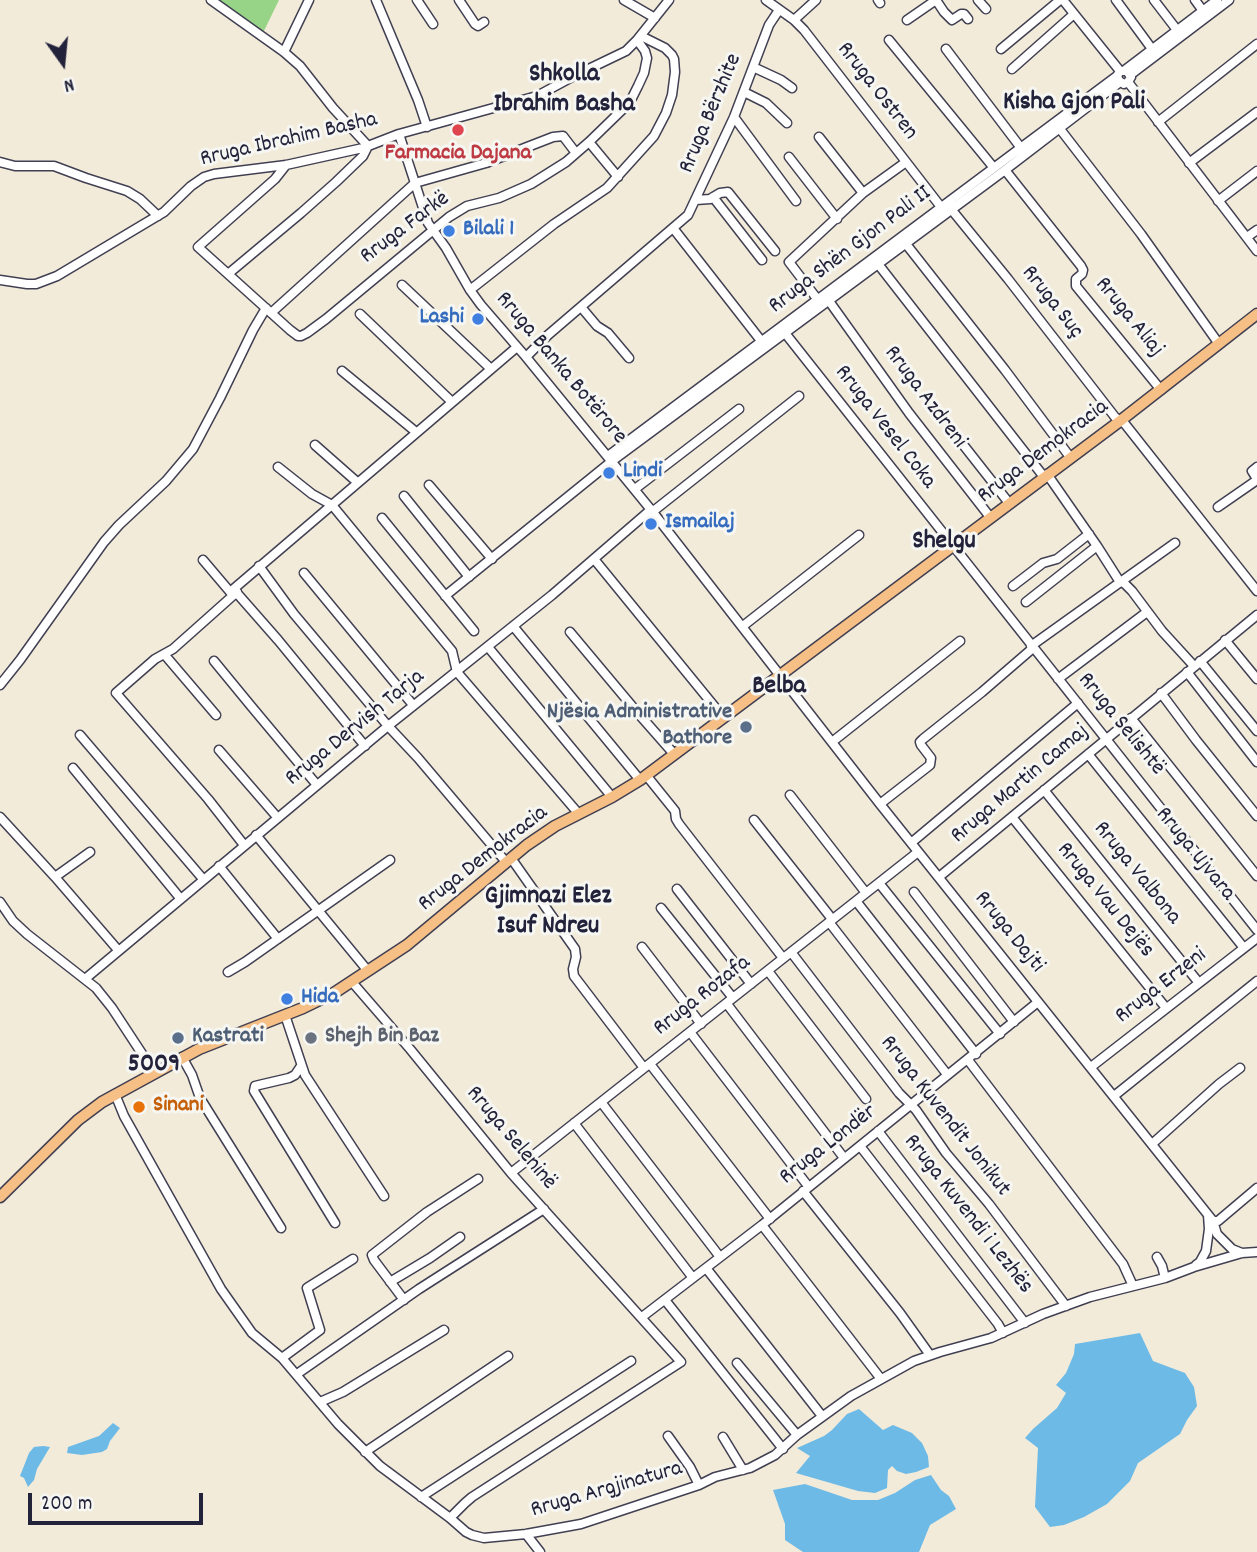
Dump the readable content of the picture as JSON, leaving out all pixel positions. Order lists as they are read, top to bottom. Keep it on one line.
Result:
{"streets":{"main road":["Rruga Demokracia"],"street":["Rruga Ostren","Rruga Bërzhite","Rruga Ibrahim Basha","Rruga Farkë","Rruga Shën Gjon Pali II","Rruga Suç","Rruga Aliaj","Rruga Banka Botërore","Rruga Azdreni","Rruga Vesel Coka","Rruga Selishtë","Rruga Dervish Tarja","Rruga Martin Camaj","Rruga Ujvara","Rruga Valbona","Rruga Vau Dejës","Rruga Dajti","Rruga Erzeni","Rruga Rozafa","Rruga Kuvendit Jonikut","Rruga Seleninë","Rruga Londër","Rruga Kuvendi i Lezhës","Rruga Argjinatura"]},"crossings":[["Rruga Ostren","Rruga Bërzhite"],["Rruga Ostren","Rruga Shën Gjon Pali II"],["Rruga Bërzhite","Rruga Banka Botërore"],["Rruga Ibrahim Basha","Rruga Farkë"],["Rruga Ibrahim Basha","Rruga Banka Botërore"],["Rruga Farkë","Rruga Banka Botërore"],["Rruga Shën Gjon Pali II","Rruga Suç"],["Rruga Shën Gjon Pali II","Rruga Aliaj"],["Rruga Shën Gjon Pali II","Rruga Banka Botërore"],["Rruga Shën Gjon Pali II","Rruga Azdreni"],["Rruga Shën Gjon Pali II","Rruga Vesel Coka"],["Rruga Suç","Rruga Demokracia"],["Rruga Aliaj","Rruga Demokracia"],["Rruga Banka Botërore","Rruga Demokracia"],["Rruga Banka Botërore","Rruga Dervish Tarja"],["Rruga Banka Botërore","Rruga Dajti"],["Rruga Azdreni","Rruga Demokracia"],["Rruga Vesel Coka","Rruga Demokracia"],["Rruga Vesel Coka","Rruga Selishtë"],["Rruga Demokracia","Rruga Selishtë"],["Rruga Demokracia","Rruga Dajti"],["Rruga Demokracia","Rruga Seleninë"],["Rruga Demokracia","Rruga Argjinatura"],["Rruga Selishtë","Rruga Martin Camaj"],["Rruga Martin Camaj","Rruga Ujvara"],["Rruga Martin Camaj","Rruga Valbona"],["Rruga Martin Camaj","Rruga Vau Dejës"],["Rruga Martin Camaj","Rruga Dajti"],["Rruga Ujvara","Rruga Erzeni"],["Rruga Valbona","Rruga Erzeni"],["Rruga Vau Dejës","Rruga Erzeni"],["Rruga Dajti","Rruga Erzeni"],["Rruga Dajti","Rruga Rozafa"],["Rruga Dajti","Rruga Londër"],["Rruga Dajti","Rruga Argjinatura"],["Rruga Rozafa","Rruga Kuvendit Jonikut"],["Rruga Rozafa","Rruga Seleninë"],["Rruga Kuvendit Jonikut","Rruga Londër"],["Rruga Kuvendit Jonikut","Rruga Argjinatura"],["Rruga Seleninë","Rruga Londër"],["Rruga Seleninë","Rruga Argjinatura"],["Rruga Londër","Rruga Kuvendi i Lezhës"],["Rruga Kuvendi i Lezhës","Rruga Argjinatura"]],"districts":["Shkolla Ibrahim Basha","Kisha Gjon Pali","Shelgu","Belba","Gjimnazi Elez Isuf Ndreu","5009"],"places":["Farmacia Dajana","Bilali 1","Lashi","Lindi","Ismailaj","Njësia Administrative Bathore","Hida","Kastrati","Shejh Bin Baz","Sinani"],"scale_bar":"200 m","north":"bottom"}
